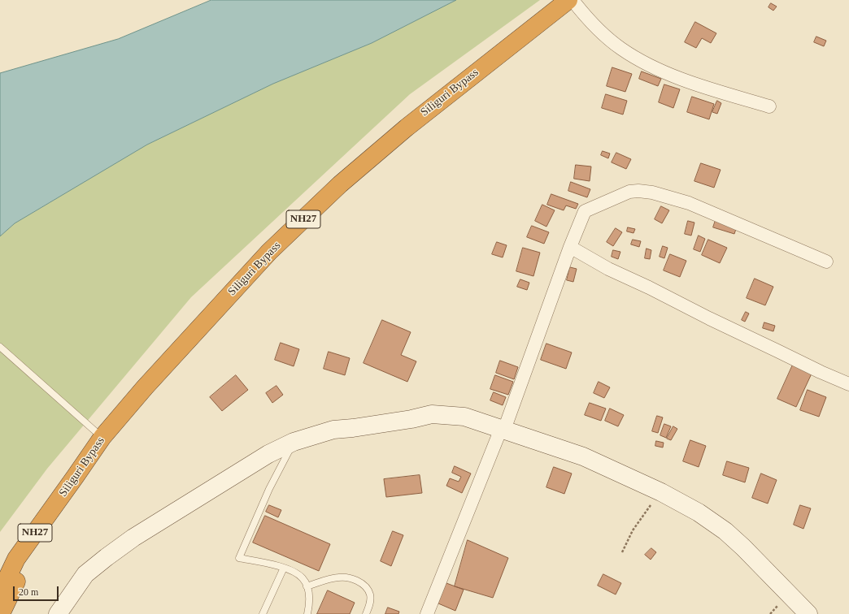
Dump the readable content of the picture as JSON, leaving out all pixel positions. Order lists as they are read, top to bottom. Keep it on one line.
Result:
{"streets":{"highway":["Siliguri Bypass","NH27"]},"scale_bar":"20 m"}
